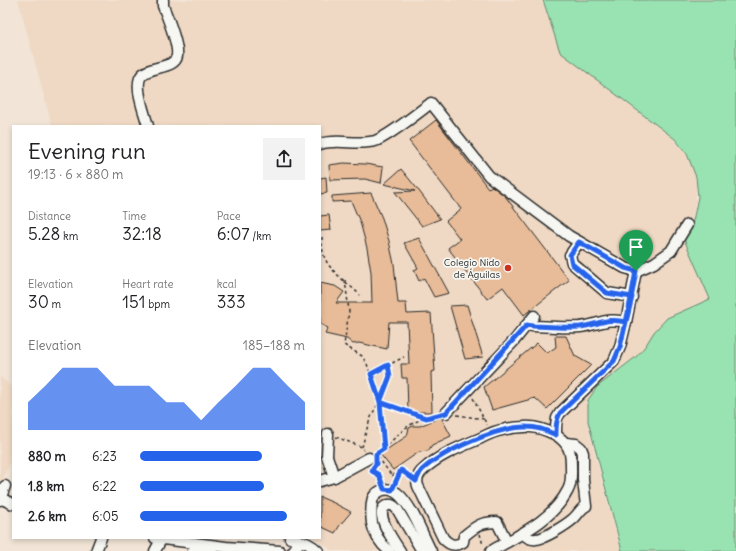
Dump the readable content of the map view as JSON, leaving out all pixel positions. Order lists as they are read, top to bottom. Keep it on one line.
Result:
{"places":["Colegio Nido de Águilas"],"page":{"heading":["Evening run","19:13 · 6 × 880 m"],"stats":[["Distance","5.28 km"],["Time","32:18"],["Pace","6:07 /km"],["Elevation","30 m"],["Heart rate","151 bpm"],["kcal","333"]],"chart":["Elevation","185–188 m"],"list":[{"name":"880 m","note":"6:23"},{"name":"1.8 km","note":"6:22"},{"name":"2.6 km","note":"6:05"}]}}
